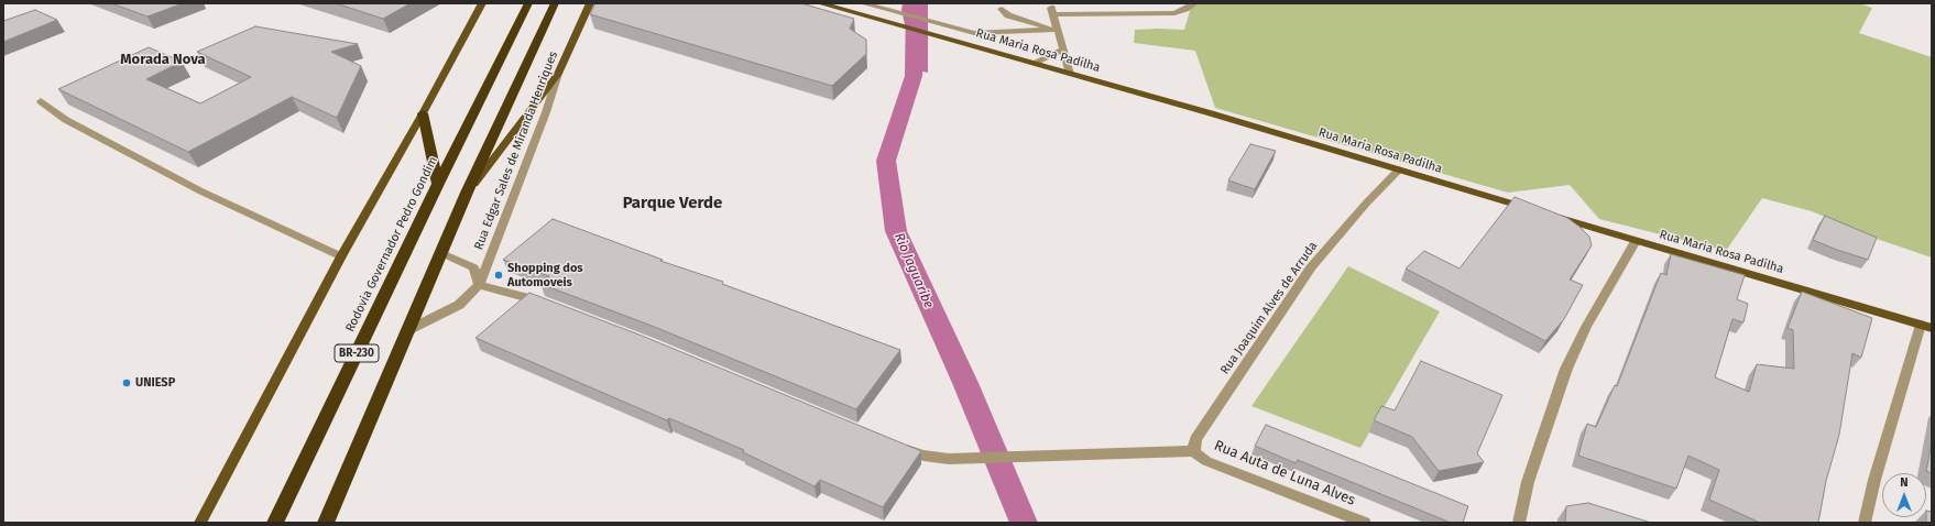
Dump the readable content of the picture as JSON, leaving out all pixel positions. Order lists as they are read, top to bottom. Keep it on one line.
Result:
{"streets":{"highway":["Rodovia Governador Pedro Gondim","BR-230"],"main road":["Rua Maria Rosa Padilha","Rua Edgar Sales de Miranda Henriques"],"street":["Rua Joaquim Alves de Arruda","Rua Auta de Luna Alves"]},"crossings":[["Rua Maria Rosa Padilha","Rua Joaquim Alves de Arruda"],["Rua Joaquim Alves de Arruda","Rua Auta de Luna Alves"]],"districts":["Morada Nova","Parque Verde"],"water":["Rio Jaguaribe"],"places":["Shopping dos Automoveis","UNIESP"],"north":"top"}
